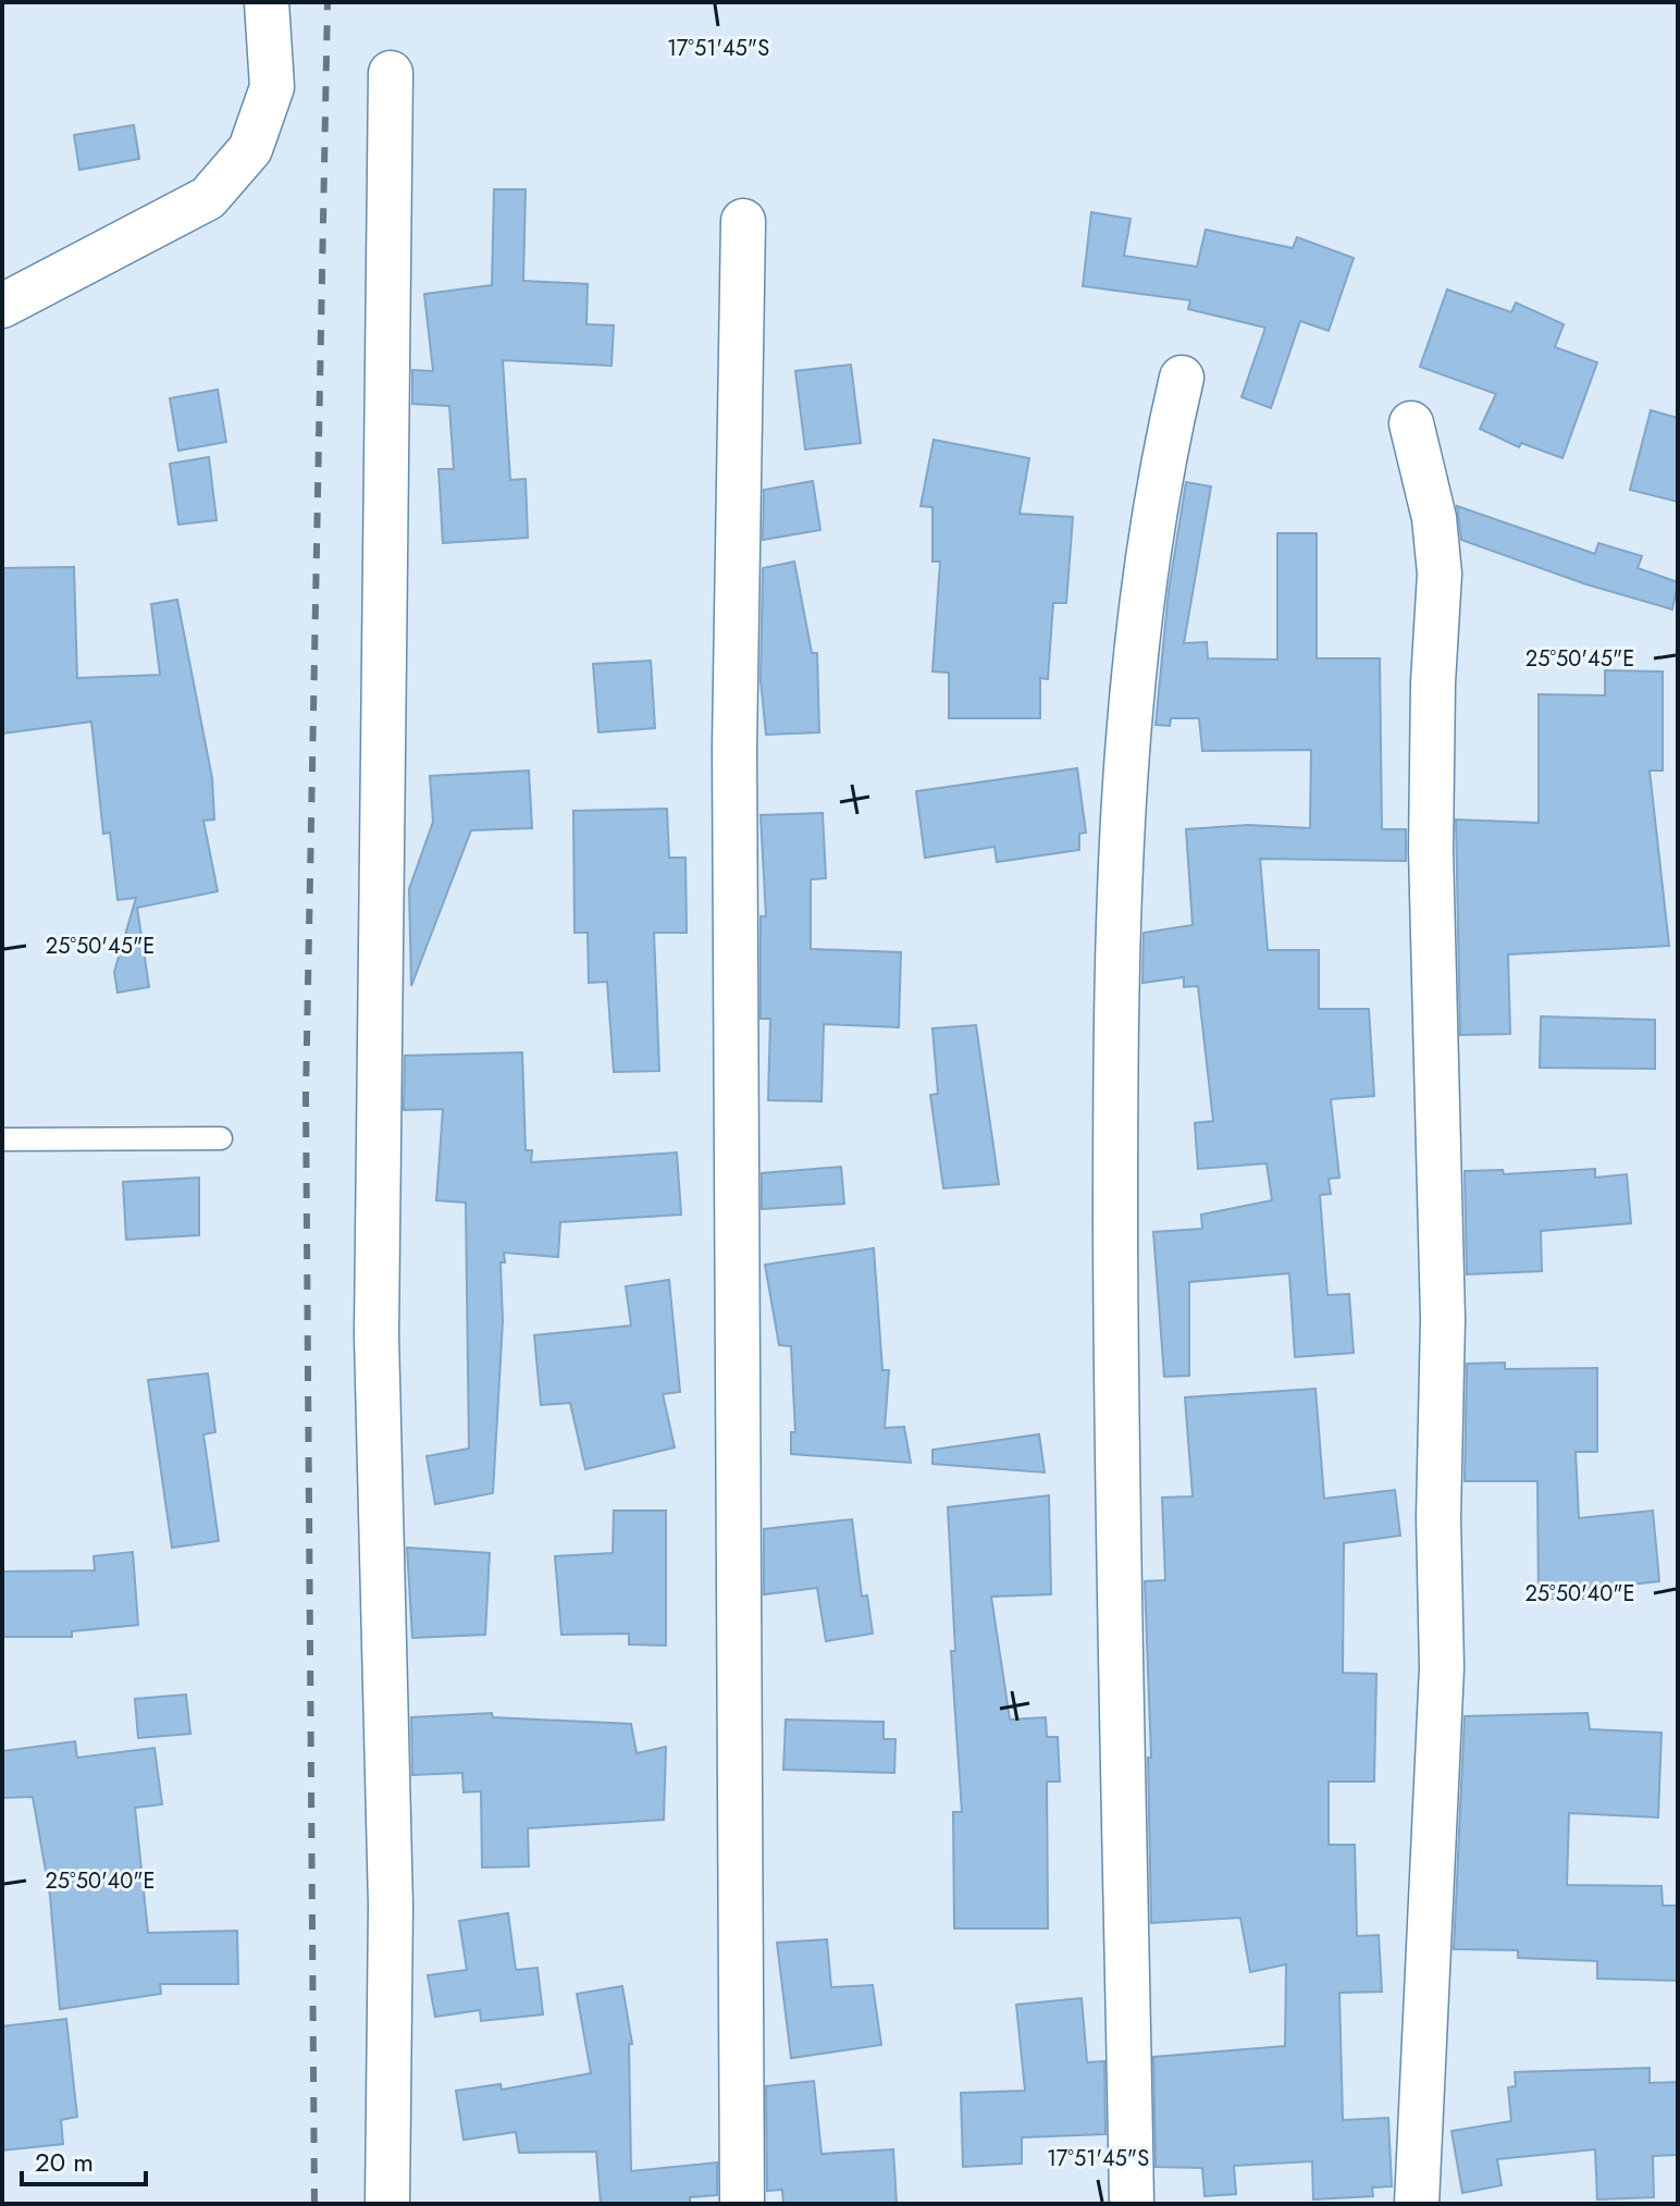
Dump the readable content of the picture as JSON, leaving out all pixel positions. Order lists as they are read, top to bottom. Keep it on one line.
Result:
{"scale_bar":"20 m","coordinates":["17°51'45\"S","25°50'45\"E","25°50'40\"E"]}
